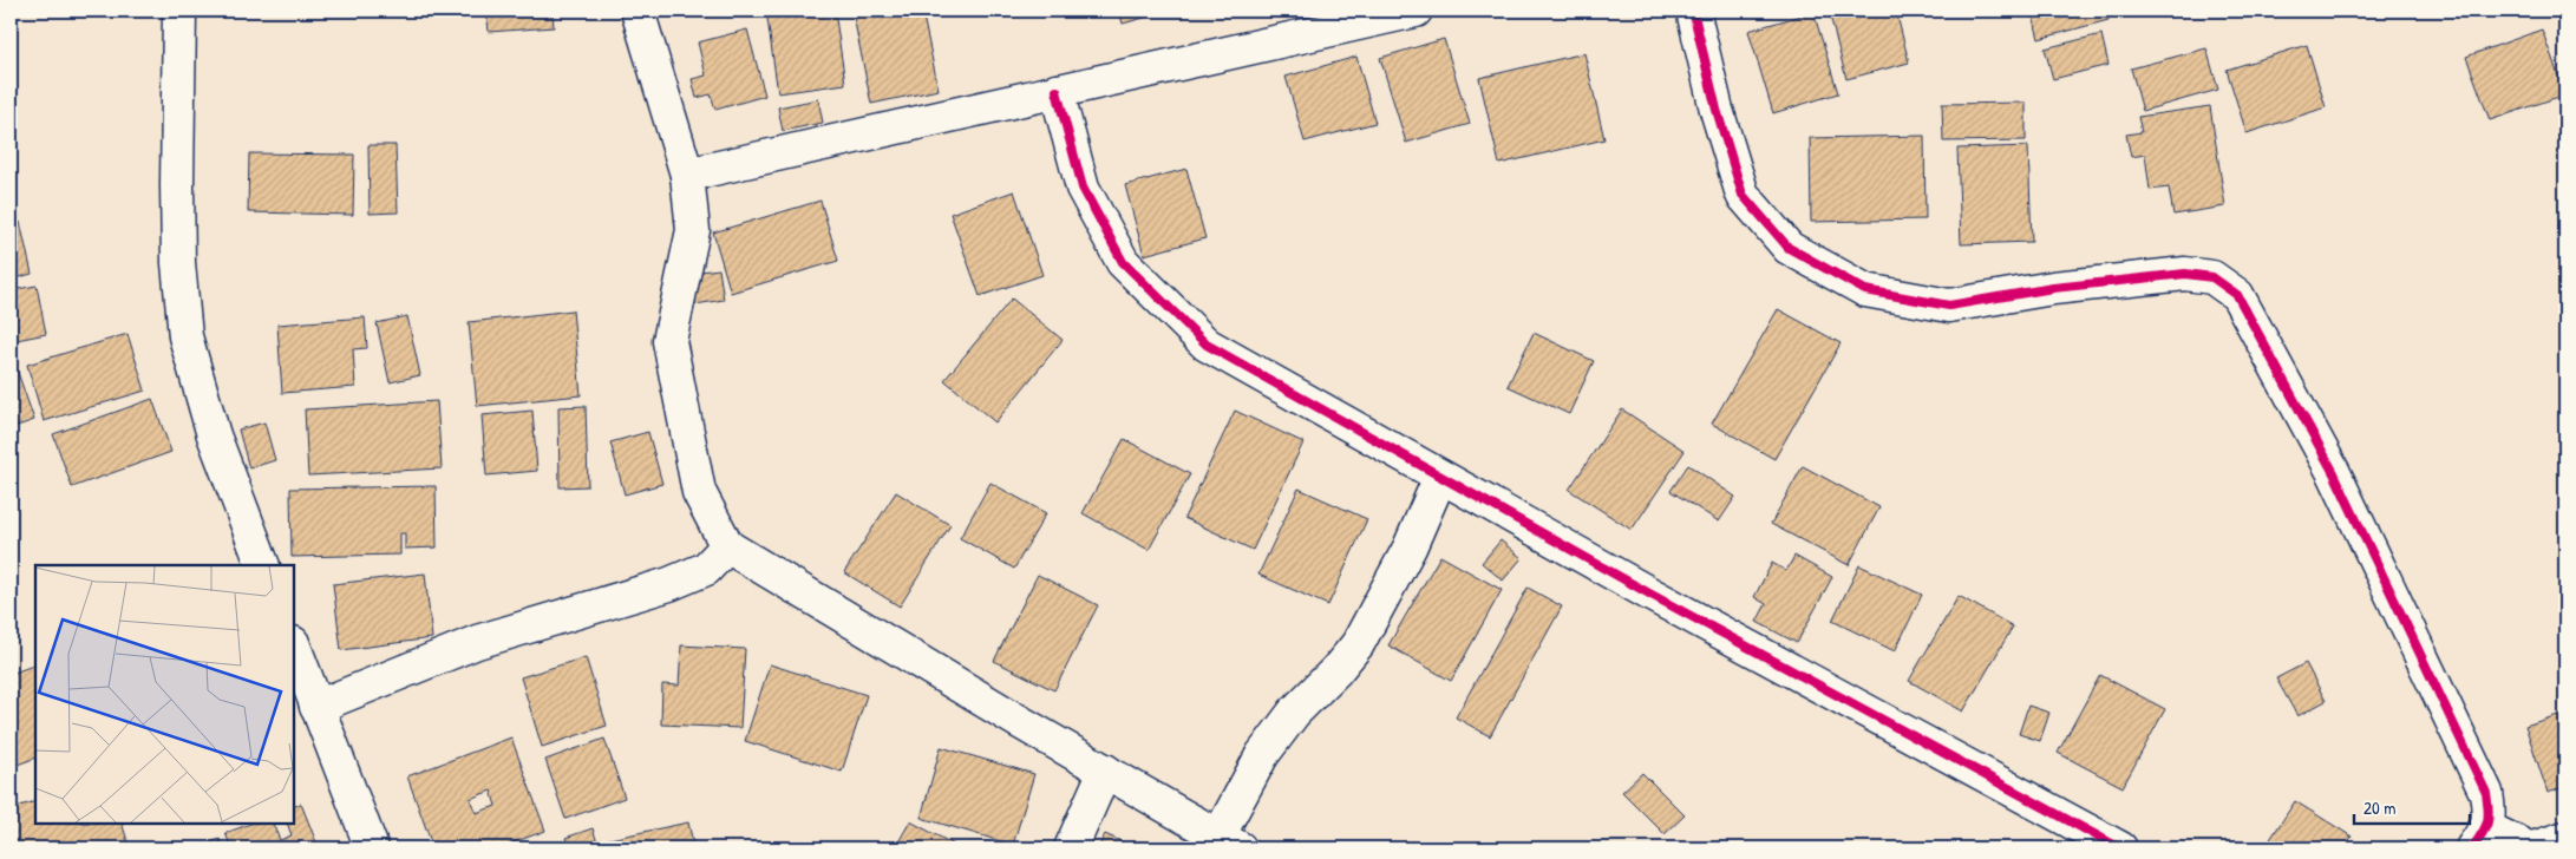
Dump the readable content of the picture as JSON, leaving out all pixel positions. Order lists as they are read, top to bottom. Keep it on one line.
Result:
{"scale_bar":"20 m"}
